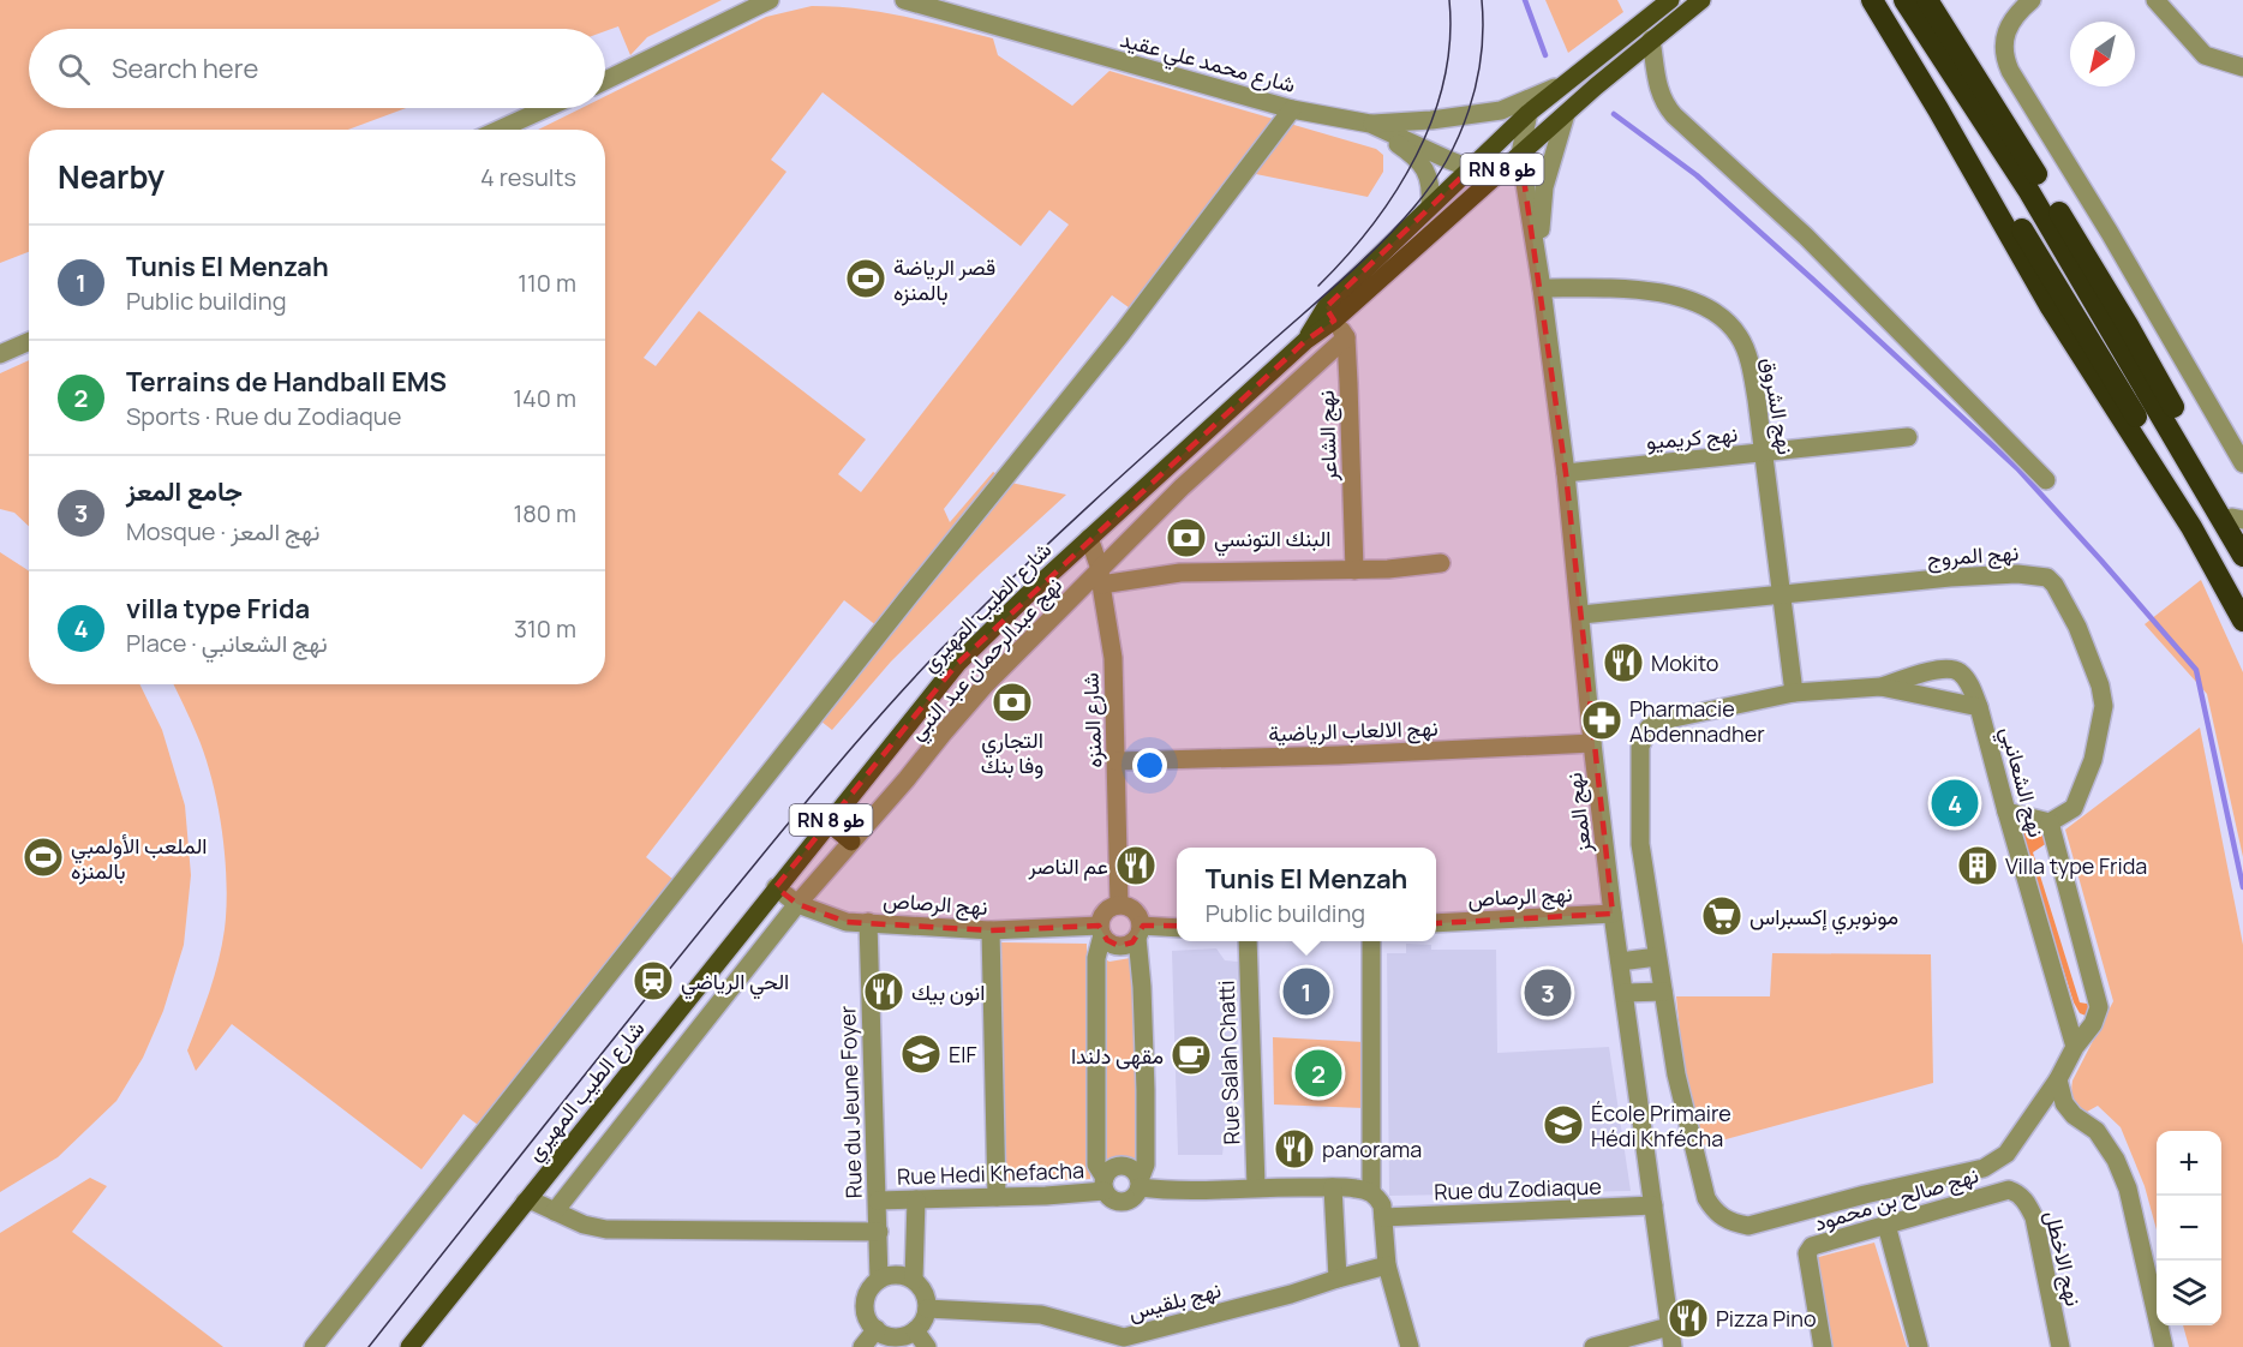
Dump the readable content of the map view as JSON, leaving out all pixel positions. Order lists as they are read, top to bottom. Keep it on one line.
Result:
{"streets":{"main road":["RN 8 طو","شارع الطيب المهيري"],"street":["شارع محمد علي عقيد","نهج الشروق","نهج الشاعر","نهج كريميو","نهج المروج","نهج عبدالرحمان عبد النبي","شارع المنزه","نهج الالعاب الرياضية","نهج الشعانبي","نهج المعز","نهج الرصاص","Rue Salah Chatti","Rue du Jeune Foyer","Rue Hedi Khefacha","Rue du Zodiaque","نهج صالح بن محمود","نهج الاخطل","نهج بلقيس"]},"crossings":[["شارع محمد علي عقيد","شارع الطيب المهيري"],["نهج الشروق","نهج كريميو"],["نهج الشروق","نهج المروج"],["نهج الشروق","نهج الشعانبي"],["نهج الشروق","نهج المعز"],["نهج الشاعر","نهج عبدالرحمان عبد النبي"],["نهج كريميو","نهج المعز"],["نهج المروج","نهج المعز"],["شارع الطيب المهيري","شارع المنزه"],["شارع الطيب المهيري","نهج المعز"],["شارع الطيب المهيري","نهج الرصاص"],["نهج عبدالرحمان عبد النبي","شارع المنزه"],["نهج عبدالرحمان عبد النبي","نهج الرصاص"],["شارع المنزه","نهج الالعاب الرياضية"],["شارع المنزه","نهج الرصاص"],["نهج الالعاب الرياضية","نهج المعز"],["نهج المعز","نهج الرصاص"],["نهج المعز","Rue du Zodiaque"],["نهج الرصاص","Rue du Jeune Foyer"],["Rue du Jeune Foyer","Rue Hedi Khefacha"],["Rue du Jeune Foyer","نهج بلقيس"],["نهج صالح بن محمود","نهج الاخطل"]],"places":{"sports":["قصر الرياضة بالمنزه","الملعب الأولمبي بالمنزه"],"bank":["البنك التونسي","التجاري وفا بنك"],"restaurant":["Mokito","عم الناصر","انون بيك","panorama","Pizza Pino"],"pharmacy":["Pharmacie Abdennadher"],"building":["Villa type Frida"],"supermarket":["مونوبري إكسبراس"],"station":["الحي الرياضي"],"school or university":["EIF","École Primaire Hédi Khfécha"],"cafe":["مقهى دلندا"]},"north":"bottom left","page":{"search":"Search here","heading":["Nearby","4 results"],"list":[{"mark":"1","name":"Tunis El Menzah","note":"Public building","value":"110 m"},{"mark":"2","name":"Terrains de Handball EMS","note":"Sports · Rue du Zodiaque","value":"140 m"},{"mark":"3","name":"جامع المعز","note":"Mosque · نهج المعز","value":"180 m"},{"mark":"4","name":"villa type Frida","note":"Place · نهج الشعانبي","value":"310 m"}],"pins":["4","1","3","2"],"popup":["Tunis El Menzah","Public building"],"map_buttons":["+","−"]}}
